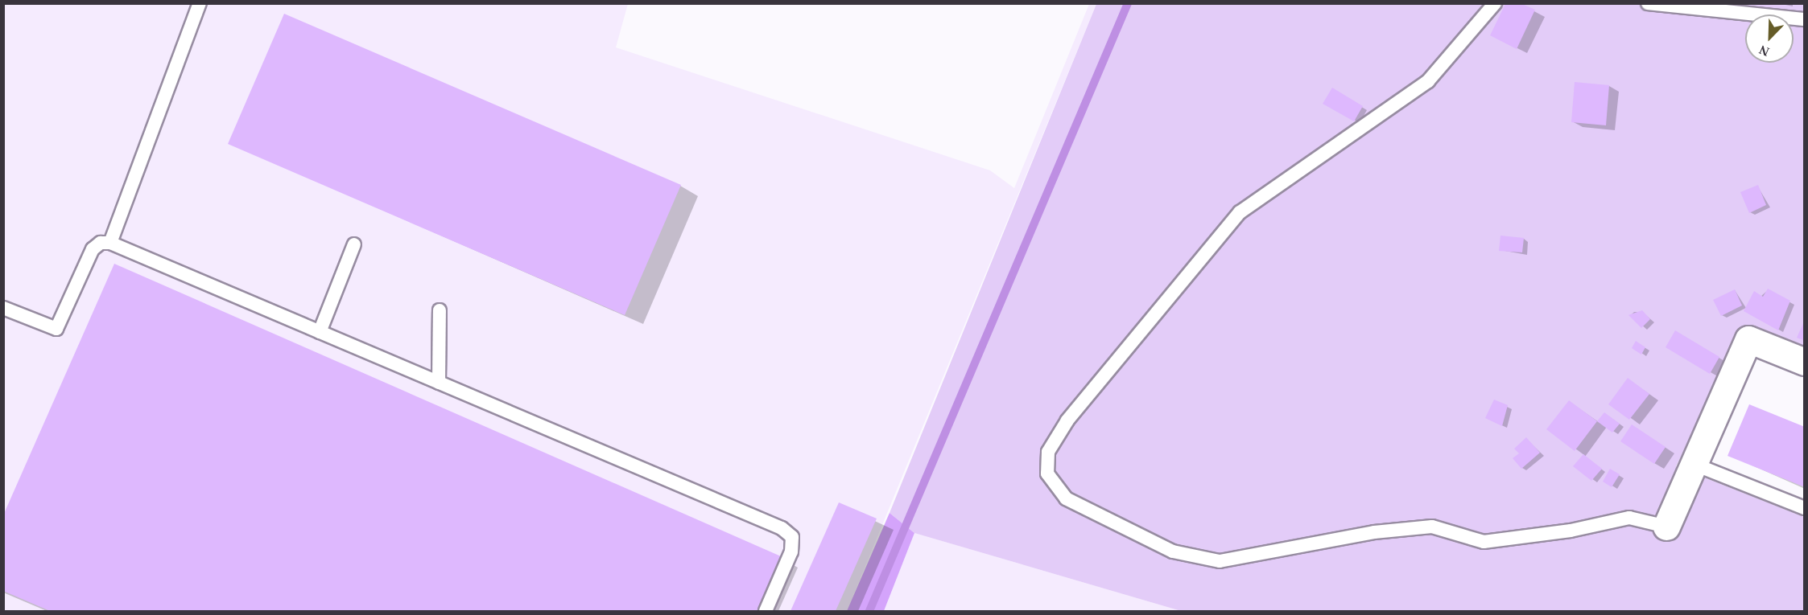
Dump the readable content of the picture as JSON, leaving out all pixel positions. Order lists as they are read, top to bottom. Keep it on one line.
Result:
{"north":"bottom left"}
